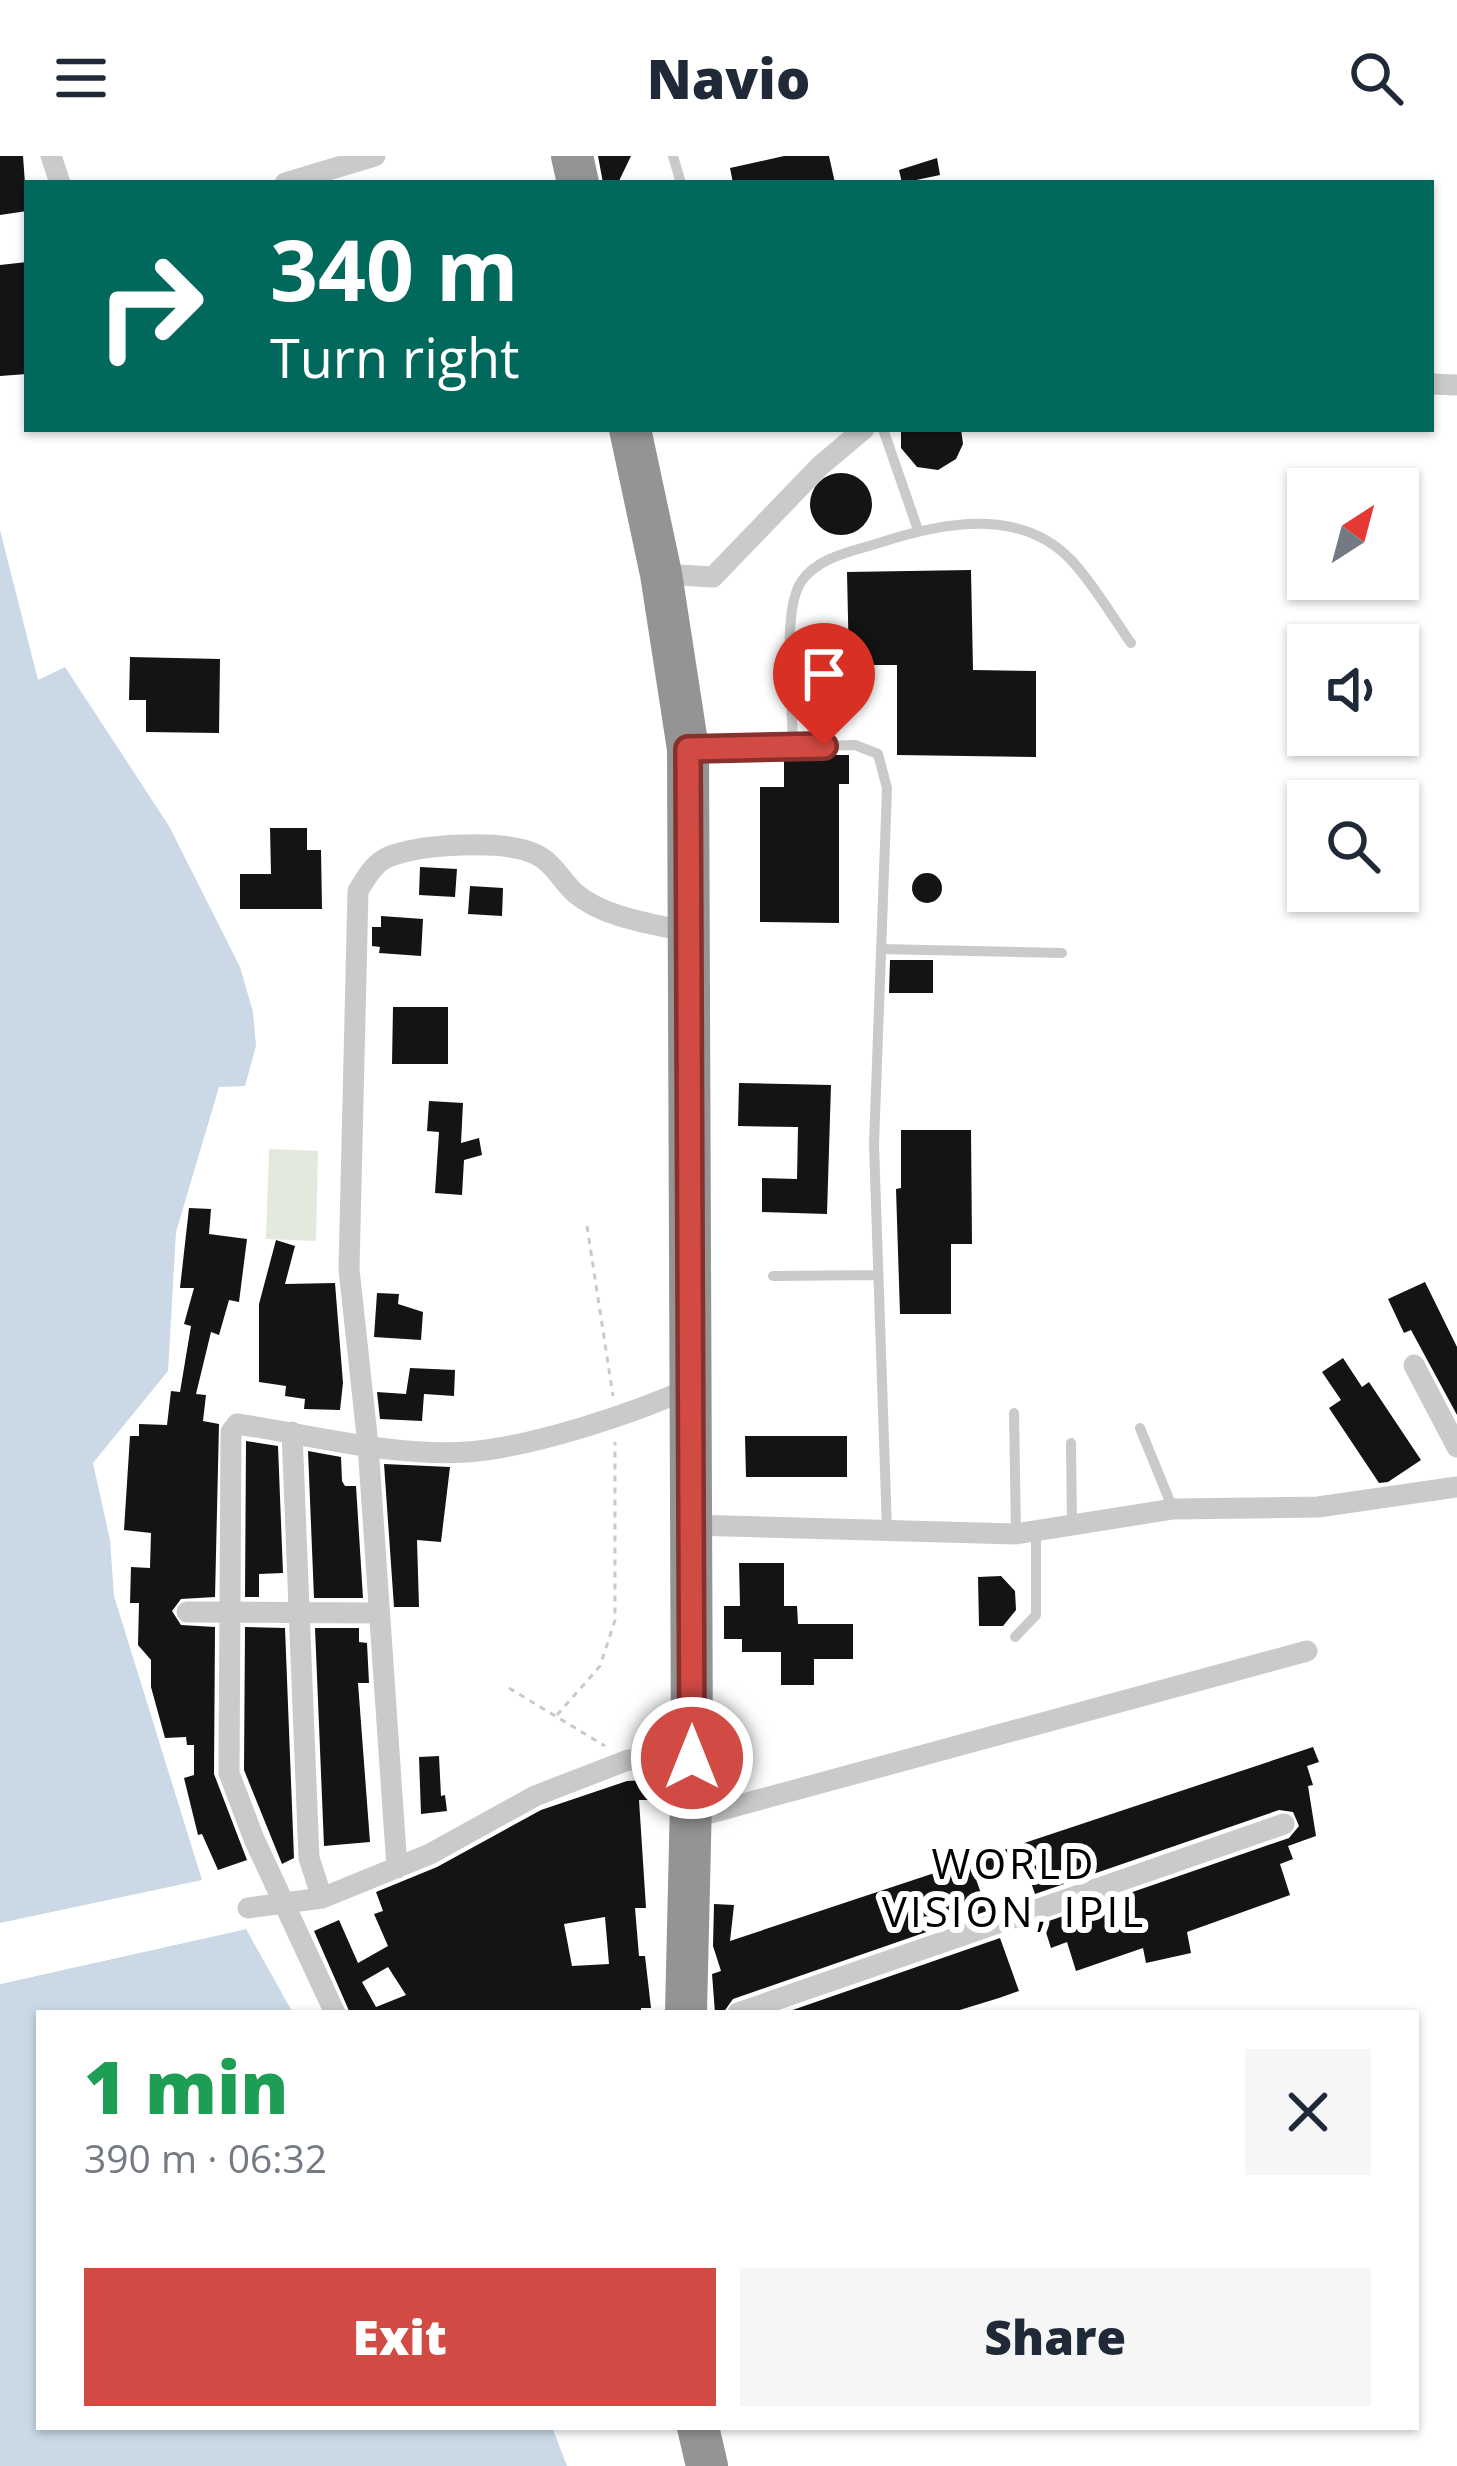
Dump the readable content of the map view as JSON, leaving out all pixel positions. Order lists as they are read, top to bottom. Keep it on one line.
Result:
{"districts":["WORLD VISION, IPIL"],"north":"top right","page":{"header":"Navio","turn":["340 m","Turn right"],"heading":["1 min","390 m · 06:32"],"buttons":["Exit","Share"]}}
